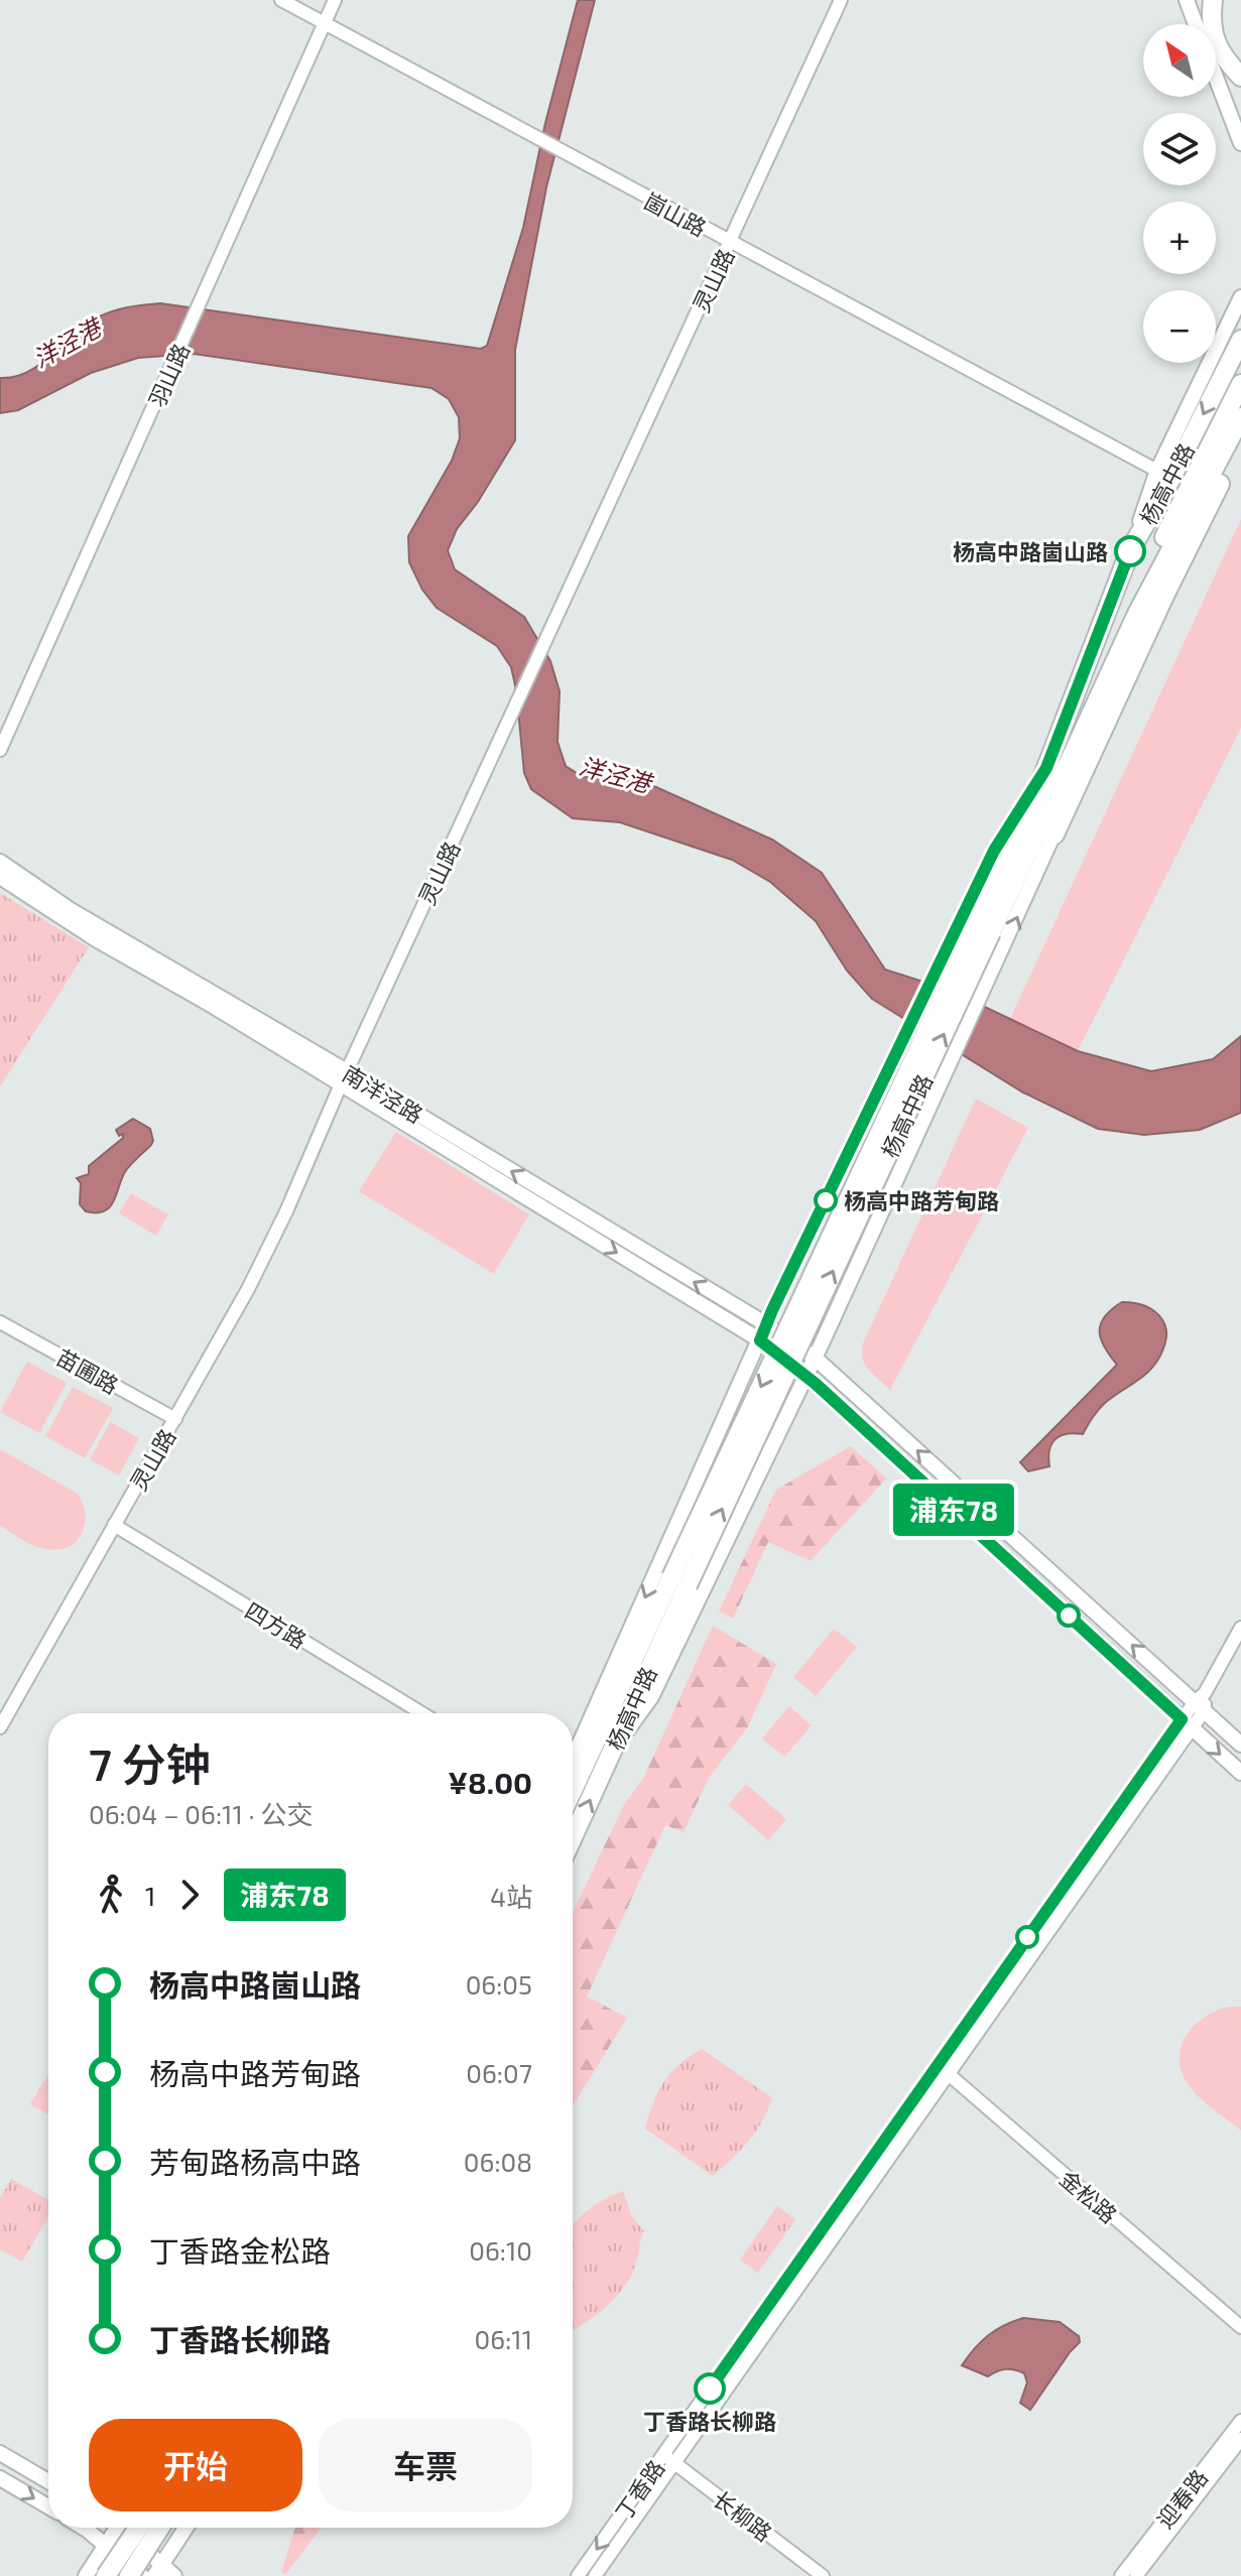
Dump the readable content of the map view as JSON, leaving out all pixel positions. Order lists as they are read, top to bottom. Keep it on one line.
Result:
{"streets":{"highway":["杨高中路"],"main road":["南洋泾路"],"street":["崮山路","灵山路","羽山路","苗圃路","四方路","金松路","丁香路","迎春路","长柳路"]},"crossings":[["崮山路","灵山路"],["崮山路","羽山路"],["灵山路","南洋泾路"],["灵山路","苗圃路"],["灵山路","四方路"],["杨高中路","南洋泾路"],["南洋泾路","丁香路"],["金松路","丁香路"],["丁香路","长柳路"]],"water":["洋泾港"],"places":["杨高中路崮山路","杨高中路芳甸路","丁香路长柳路"],"lines":["bus line 浦东78"],"north":"top left","page":{"on_map":"浦东78","map_buttons":["+","−"],"heading":["7 分钟","06:04 – 06:11 · 公交","¥8.00"],"legs":["1","浦东78","4站"],"list":[{"name":"杨高中路崮山路","value":"06:05"},{"name":"杨高中路芳甸路","value":"06:07"},{"name":"芳甸路杨高中路","value":"06:08"},{"name":"丁香路金松路","value":"06:10"},{"name":"丁香路长柳路","value":"06:11"}],"buttons":["开始","车票"]}}
